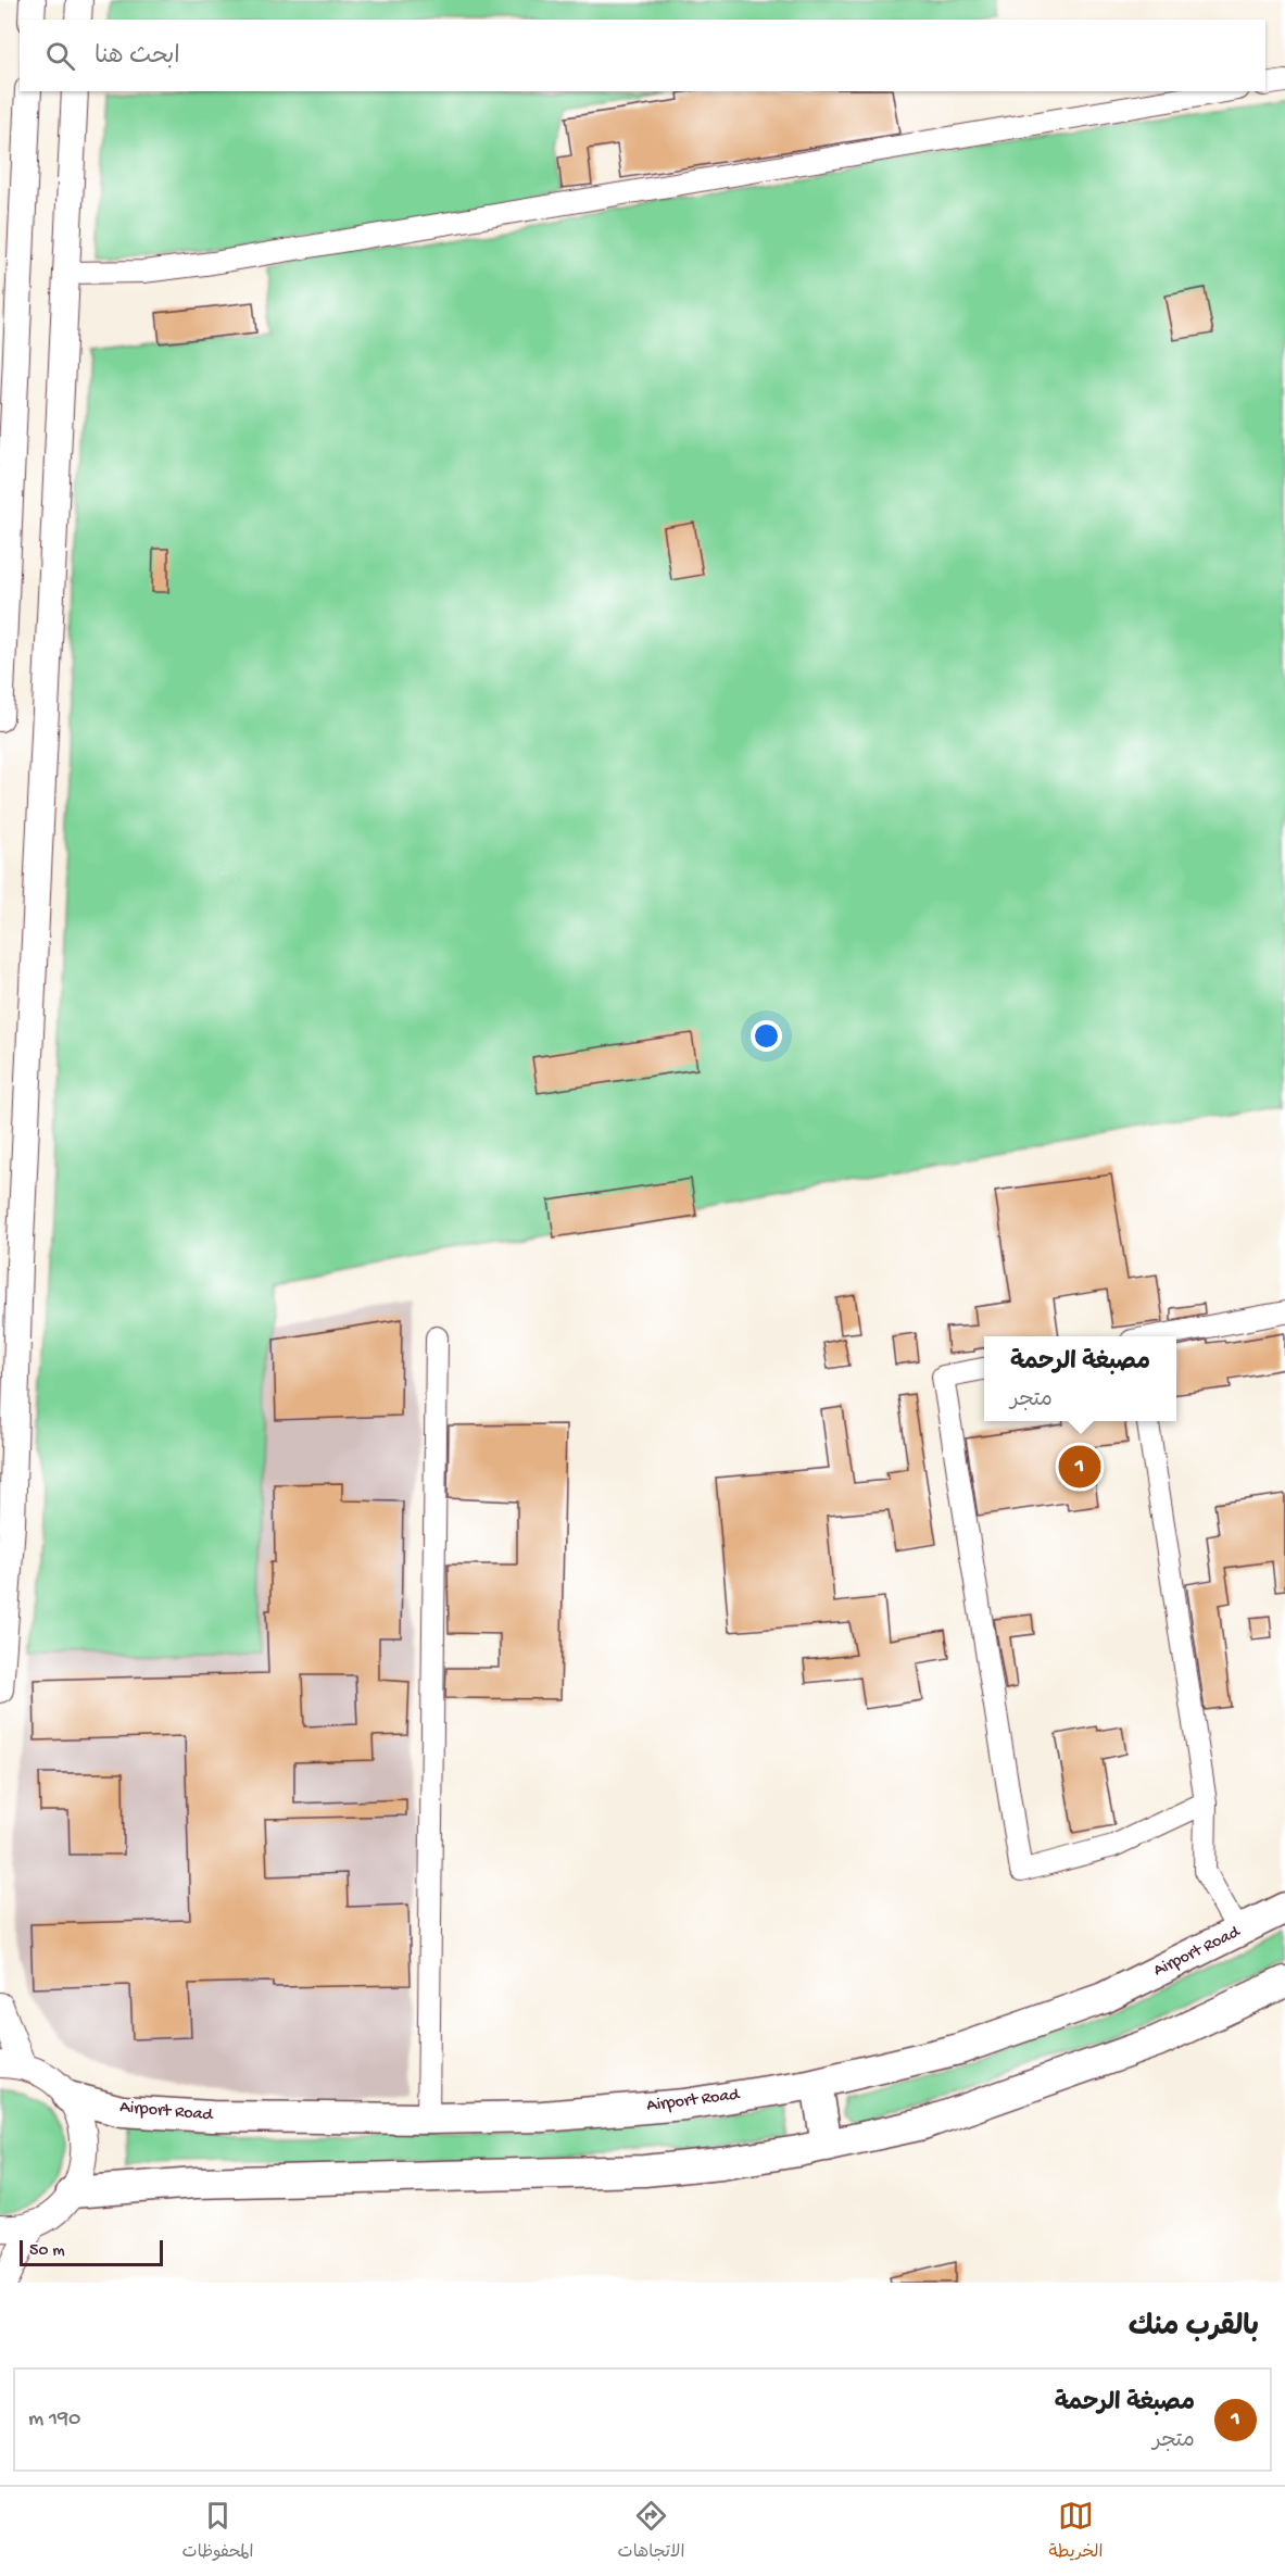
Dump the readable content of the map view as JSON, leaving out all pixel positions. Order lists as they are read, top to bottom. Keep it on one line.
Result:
{"streets":{"highway":["Airport Road"]},"scale_bar":"50 m","page":{"search":"ابحث هنا","popup":["مصبغة الرحمة","متجر"],"pins":"1","scale":"50 m","heading":"بالقرب منك","list":[{"mark":"1","name":"مصبغة الرحمة","note":"متجر","value":"190 m"}],"nav":["الخريطة","الاتجاهات","المحفوظات"]}}
